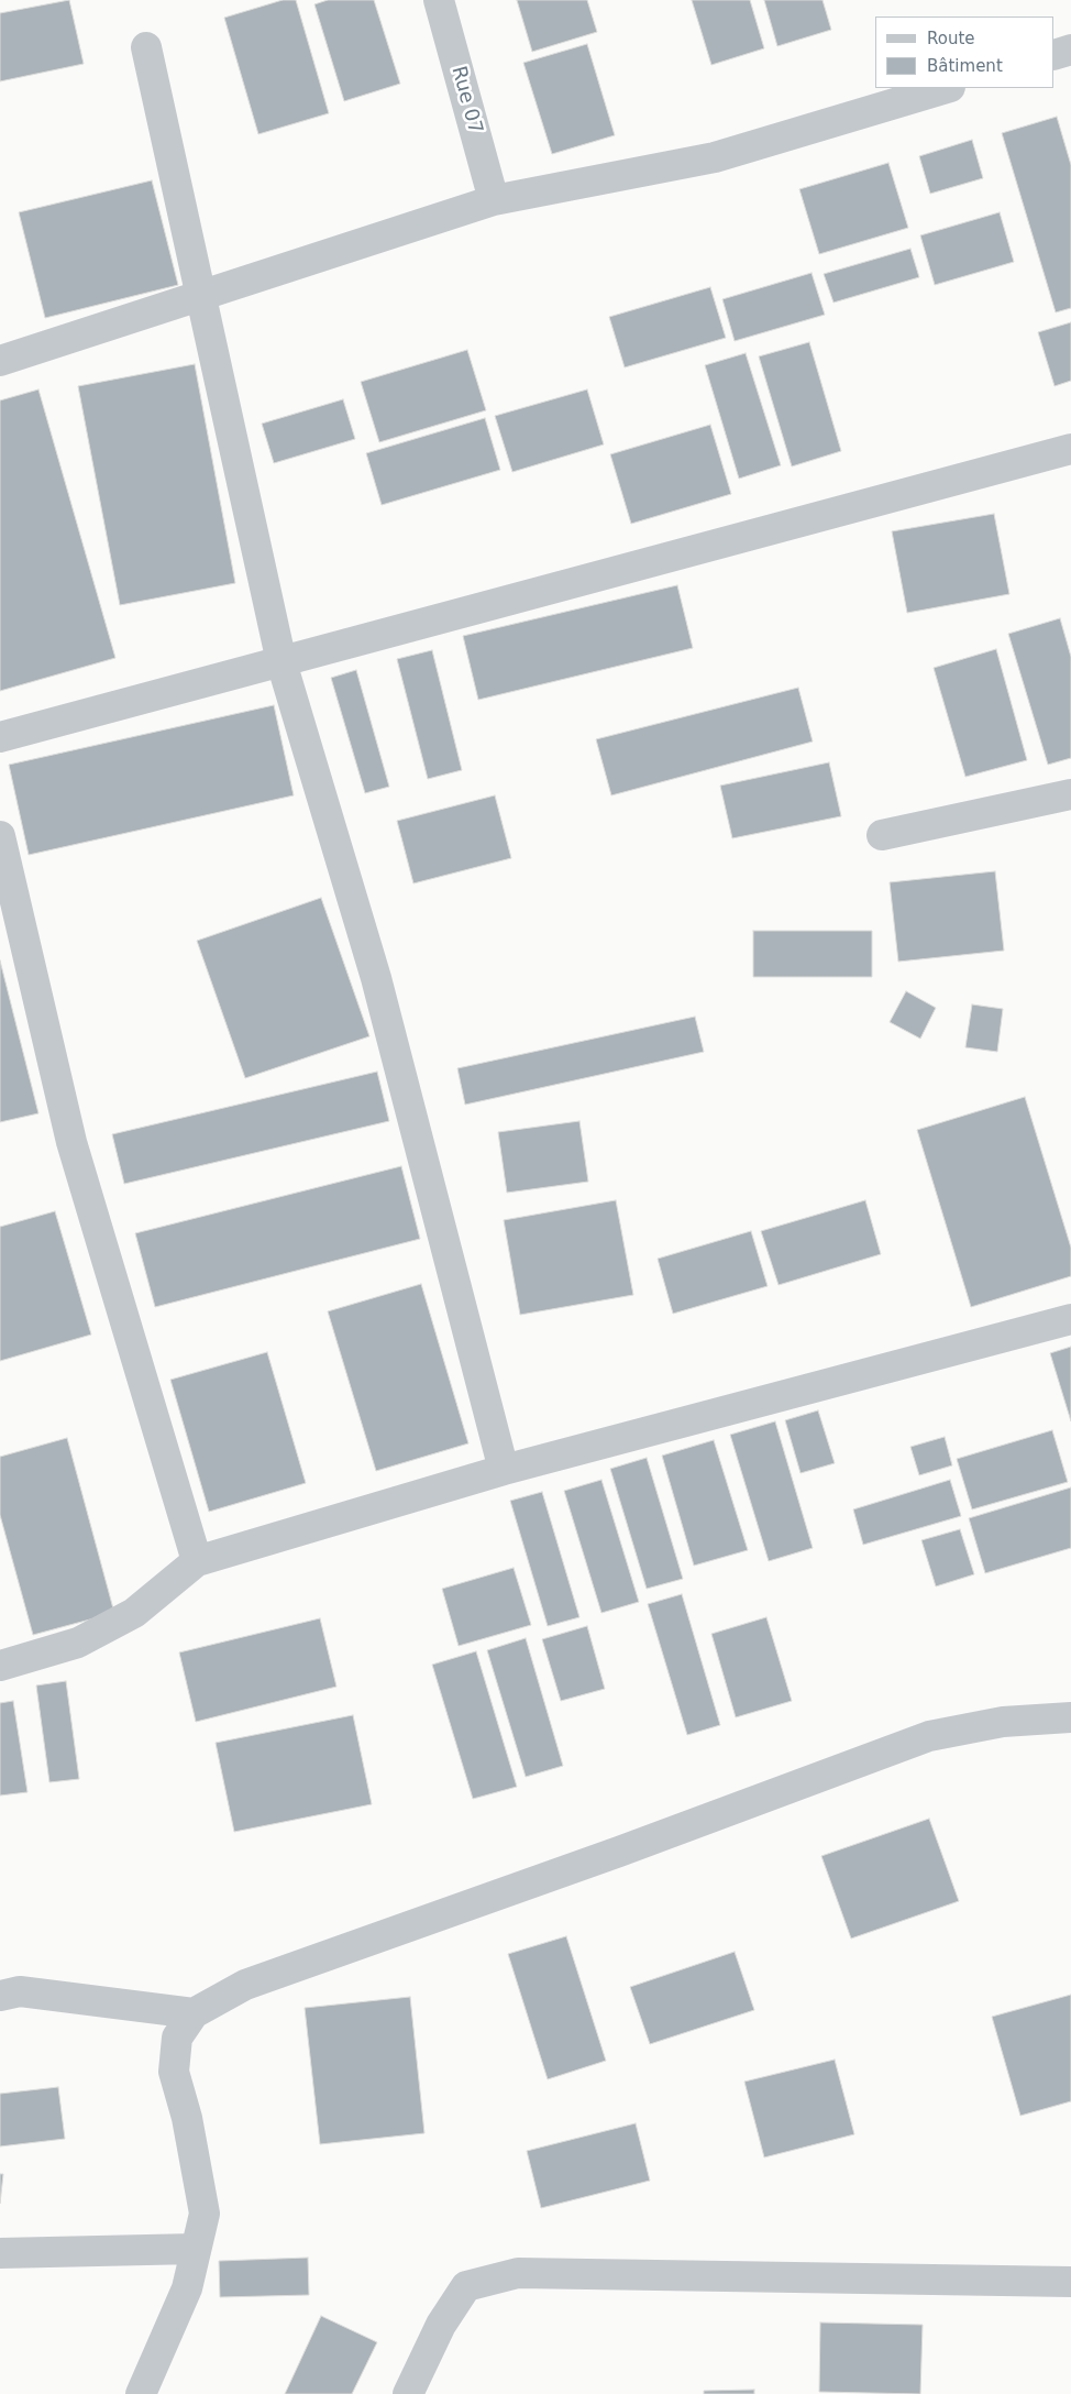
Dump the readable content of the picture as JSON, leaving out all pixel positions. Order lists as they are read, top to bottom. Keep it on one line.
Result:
{"streets":{"street":["Rue 07"]},"legend":["Route","Bâtiment"]}
